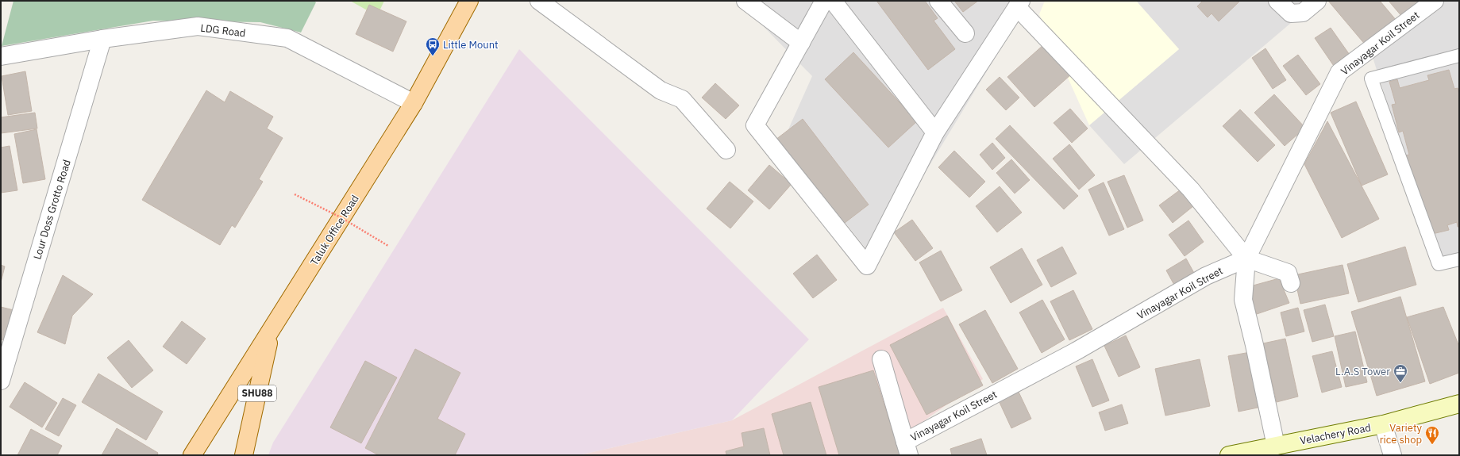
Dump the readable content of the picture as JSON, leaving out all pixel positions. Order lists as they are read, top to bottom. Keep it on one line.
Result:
{"streets":{"main road":["Taluk Office Road","SHU88","Velachery Road"],"street":["LDG Road","Vinayagar Koil Street","Lour Doss Grotto Road"]},"crossings":[["LDG Road","Lour Doss Grotto Road"],["LDG Road","Taluk Office Road"],["Taluk Office Road","SHU88"]],"places":{"bus stop":["Little Mount"],"office":["L.A.S Tower"],"restaurant":["Variety rice shop"]}}
